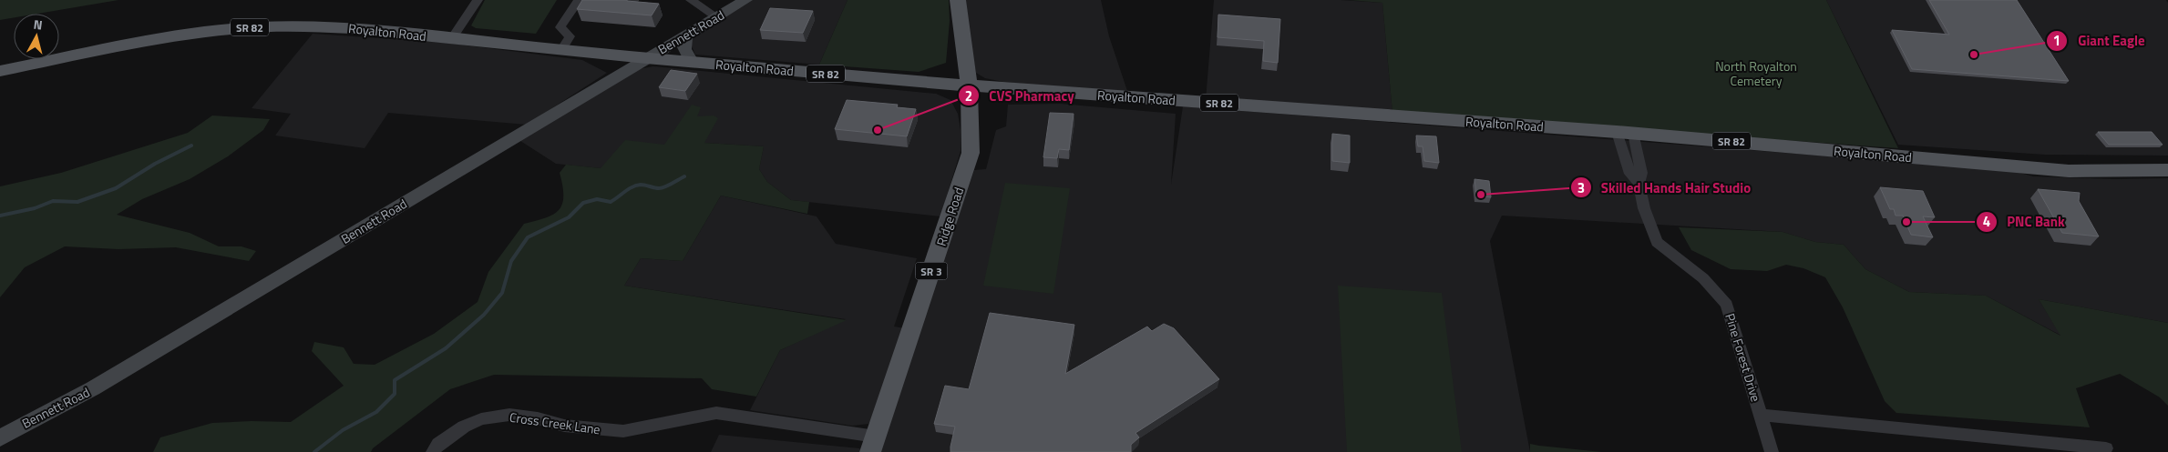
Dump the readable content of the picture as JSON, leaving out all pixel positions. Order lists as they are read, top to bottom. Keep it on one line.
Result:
{"streets":{"main road":["SR 82","Royalton Road","Ridge Road","SR 3"],"street":["Bennett Road","Pine Forest Drive","Cross Creek Lane"]},"crossings":[["Royalton Road","Bennett Road"],["Royalton Road","Ridge Road"],["Royalton Road","Pine Forest Drive"],["Ridge Road","Cross Creek Lane"]],"parks":["North Royalton Cemetery"],"places":["Giant Eagle","CVS Pharmacy","Skilled Hands Hair Studio","PNC Bank"],"north":"top"}
